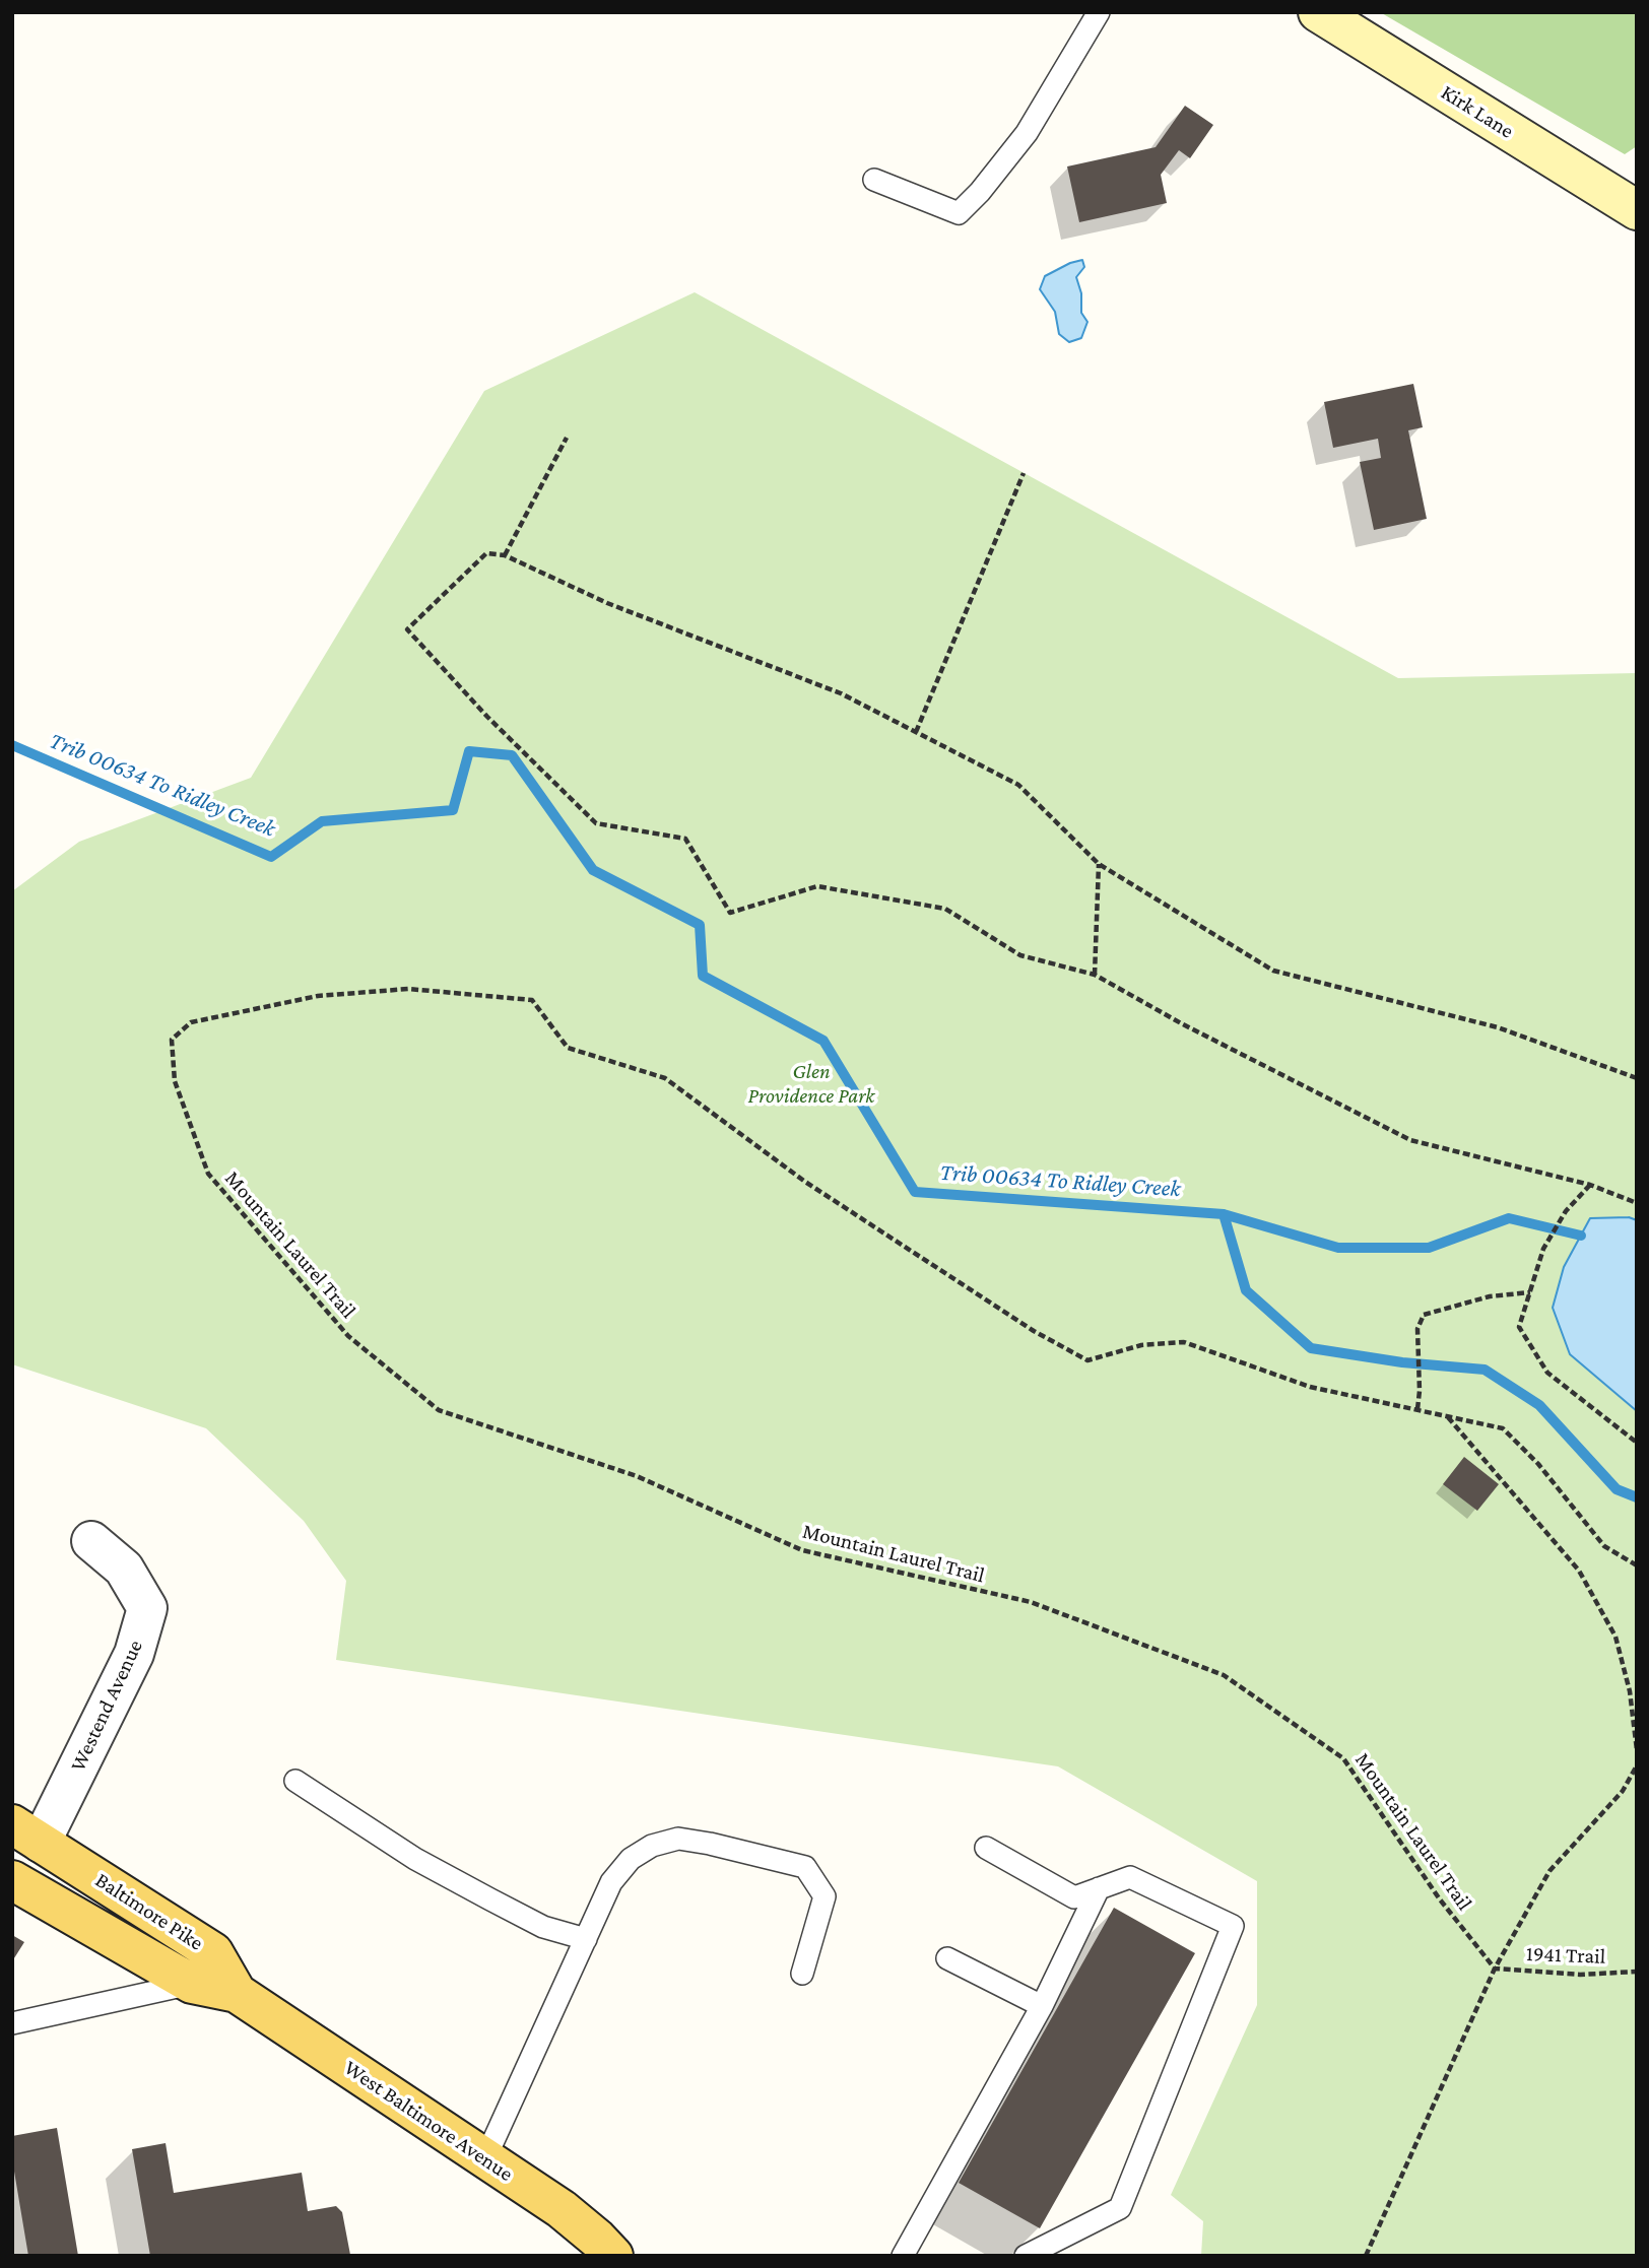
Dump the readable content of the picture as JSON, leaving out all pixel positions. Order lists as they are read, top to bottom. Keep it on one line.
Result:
{"streets":{"main road":["Baltimore Pike","West Baltimore Avenue"],"street":["Kirk Lane","Westend Avenue"],"path":["Mountain Laurel Trail","1941 Trail"]},"crossings":[["Mountain Laurel Trail","1941 Trail"],["Westend Avenue","Baltimore Pike"],["Baltimore Pike","West Baltimore Avenue"]],"water":["Trib 00634 To Ridley Creek"],"parks":["Glen Providence Park"]}
